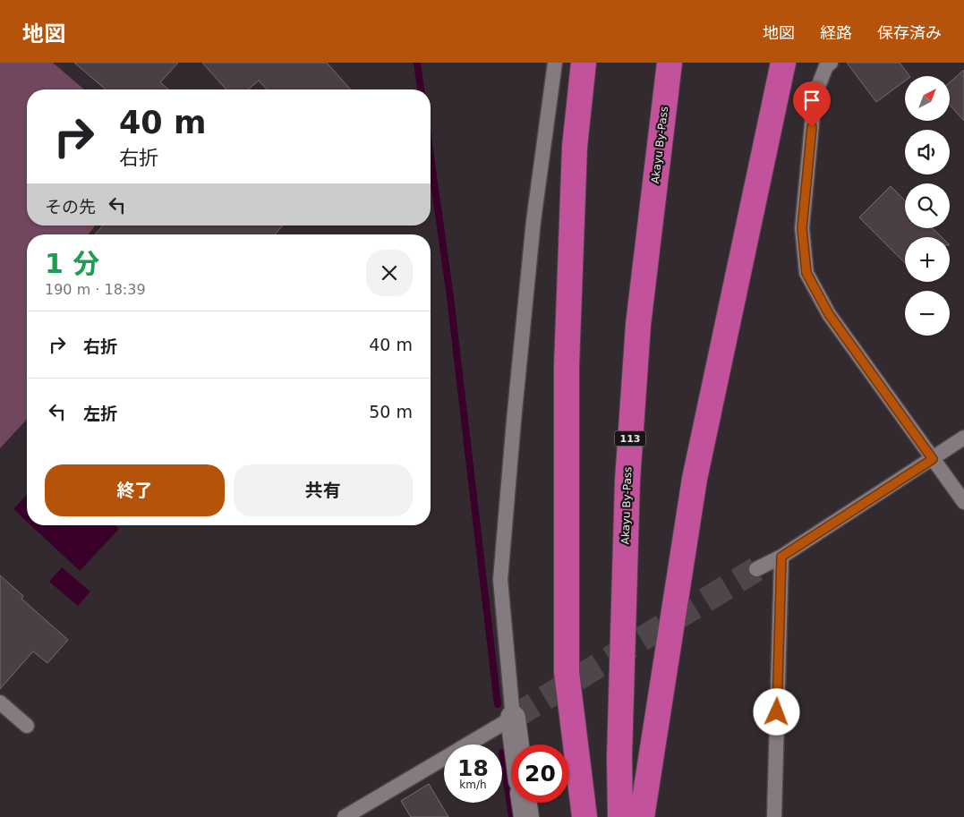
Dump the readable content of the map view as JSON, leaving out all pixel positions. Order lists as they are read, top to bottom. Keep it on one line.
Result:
{"streets":{"highway":["Akayu By-Pass","113"]},"north":"top right","page":{"header":"地図","nav":["地図","経路","保存済み"],"map_buttons":["+","−"],"turn":["40 m","右折"],"then":"その先","heading":["1 分","190 m · 18:39"],"list":[{"name":"右折","value":"40 m"},{"name":"左折","value":"50 m"}],"buttons":["終了","共有"],"speed":"18 km/h","limit":"20"}}
